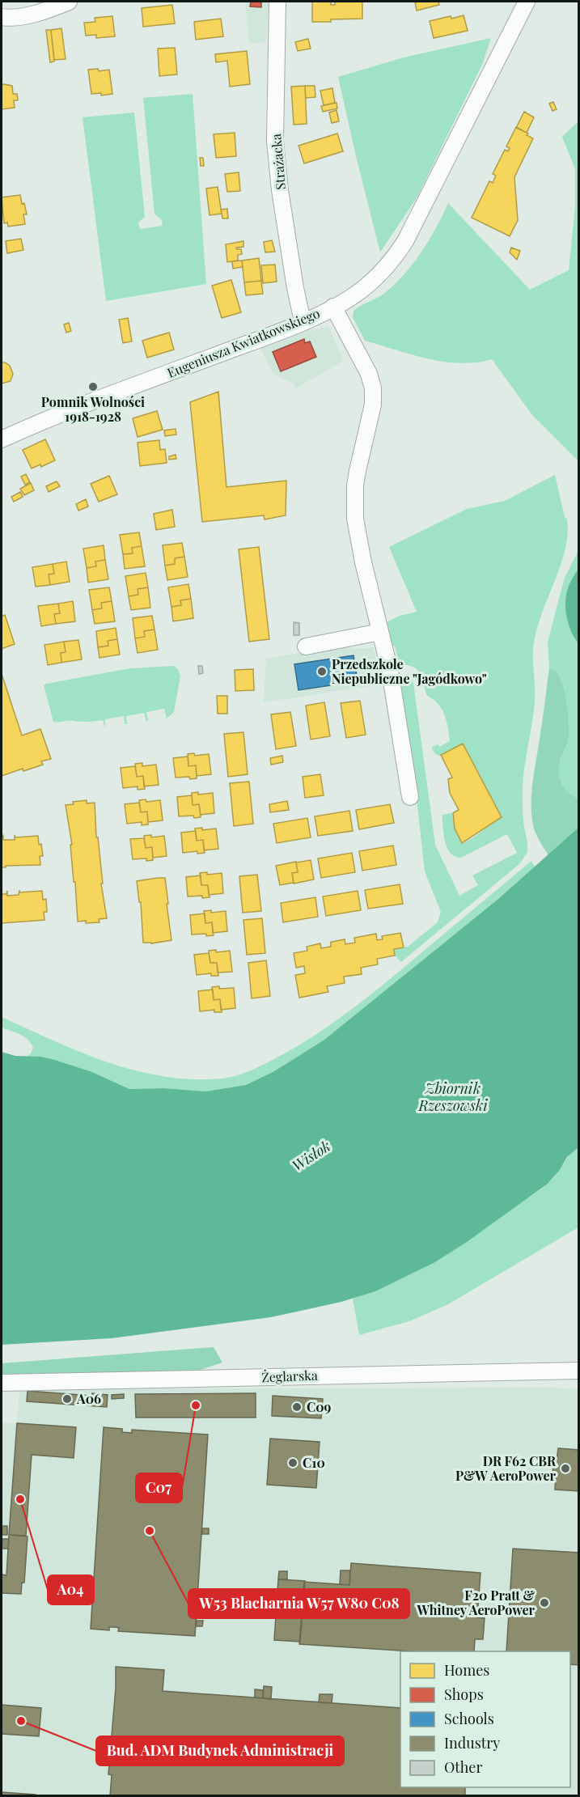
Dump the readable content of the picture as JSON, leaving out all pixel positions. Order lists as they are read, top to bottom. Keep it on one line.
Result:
{"streets":{"street":["Strażacka","Eugeniusza Kwiatkowskiego","Żeglarska"]},"crossings":[["Strażacka","Eugeniusza Kwiatkowskiego"]],"water":["Zbiornik Rzeszowski","Wisłok"],"places":["Pomnik Wolności 1918-1928","Przedszkole Niepubliczne \"Jagódkowo\"","A06","C07","C09","C10","DR F62 CBR P&W AeroPower","A04","W53 Blacharnia W57 W80 C08","F20 Pratt & Whitney AeroPower","Bud. ADM Budynek Administracji"],"legend":["Homes","Shops","Schools","Industry","Other"]}
